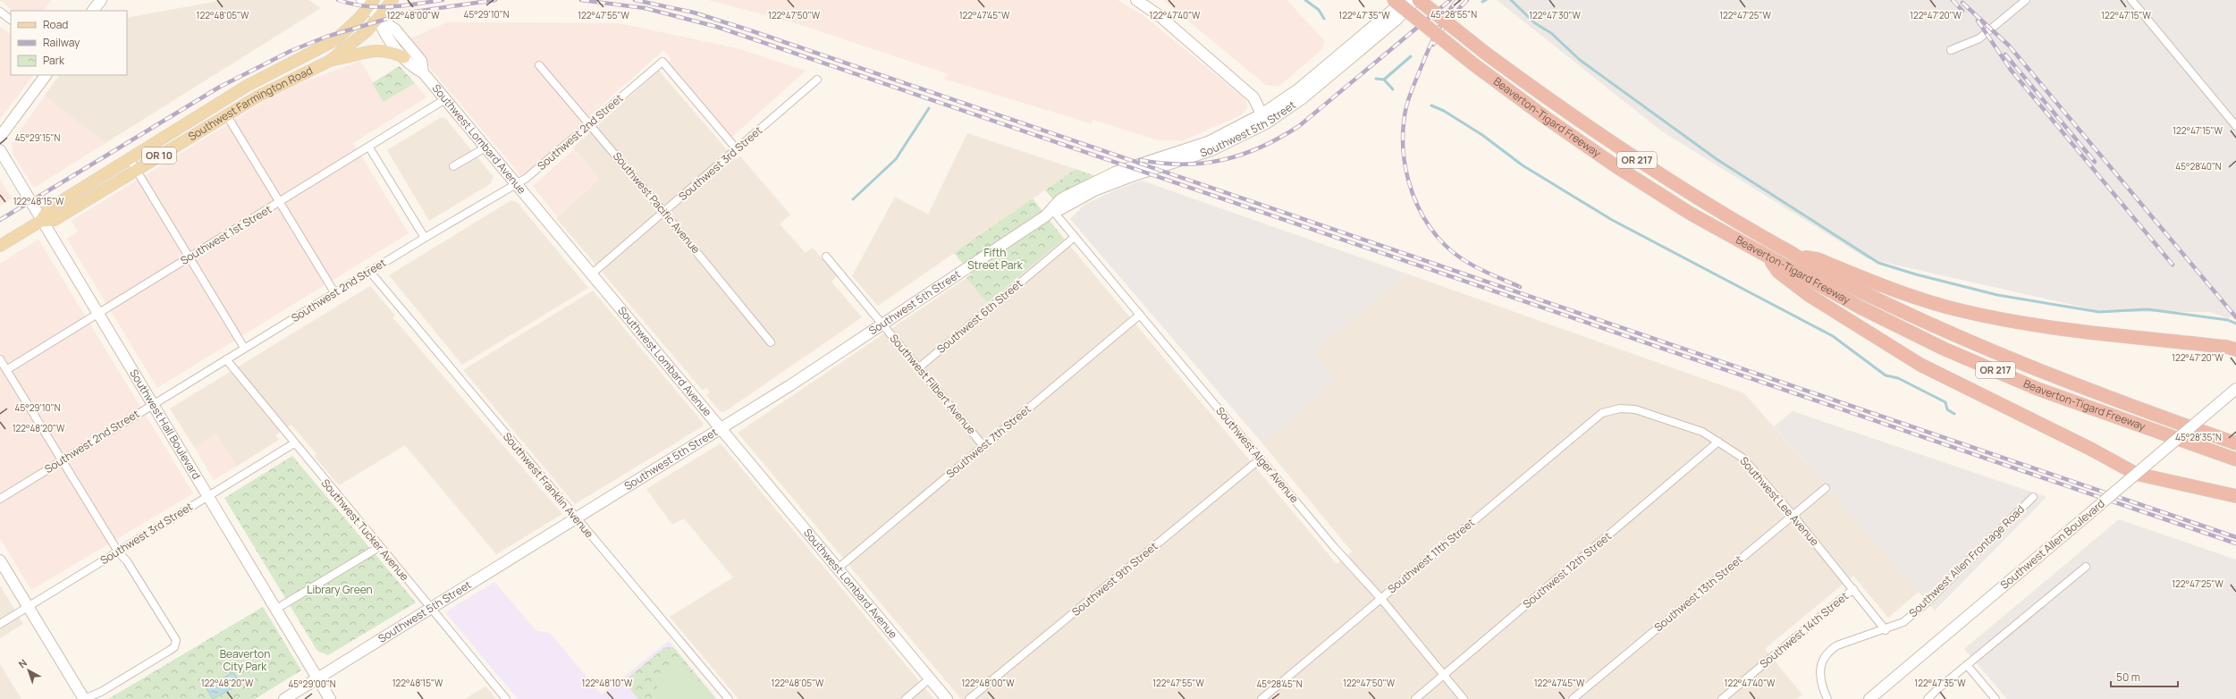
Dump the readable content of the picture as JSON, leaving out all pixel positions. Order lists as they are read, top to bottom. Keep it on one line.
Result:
{"streets":{"highway":["Beaverton-Tigard Freeway","OR 217"],"main road":["Southwest Farmington Road","OR 10"],"street":["Southwest 5th Street","Southwest 2nd Street","Southwest Lombard Avenue","Southwest 3rd Street","Southwest Pacific Avenue","Southwest 1st Street","Southwest 6th Street","Southwest Filbert Avenue","Southwest Hall Boulevard","Southwest 7th Street","Southwest Alger Avenue","Southwest Franklin Avenue","Southwest Lee Avenue","Southwest Tucker Avenue","Southwest Allen Boulevard","Southwest 11th Street","Southwest Allen Frontage Road","Southwest 12th Street","Southwest 9th Street","Southwest 13th Street","Southwest 14th Street"]},"crossings":[["Southwest Farmington Road","Southwest Lombard Avenue"],["Southwest Farmington Road","OR 10"],["Southwest Farmington Road","Southwest Hall Boulevard"],["Southwest 5th Street","Southwest Lombard Avenue"],["Southwest 5th Street","Southwest Filbert Avenue"],["Southwest 5th Street","Southwest Hall Boulevard"],["Southwest 5th Street","Southwest Alger Avenue"],["Southwest 5th Street","Southwest Franklin Avenue"],["Southwest 5th Street","Southwest Tucker Avenue"],["Southwest 2nd Street","Southwest Lombard Avenue"],["Southwest 2nd Street","Southwest 3rd Street"],["Southwest 2nd Street","Southwest Pacific Avenue"],["Southwest 2nd Street","Southwest Hall Boulevard"],["Southwest 2nd Street","Southwest Franklin Avenue"],["Southwest 2nd Street","Southwest Tucker Avenue"],["Southwest Lombard Avenue","OR 10"],["Southwest Lombard Avenue","Southwest 3rd Street"],["Southwest Lombard Avenue","Southwest 1st Street"],["Southwest Lombard Avenue","Southwest 7th Street"],["Southwest 3rd Street","Southwest Pacific Avenue"],["Southwest 3rd Street","Southwest Hall Boulevard"],["Southwest 3rd Street","Southwest Tucker Avenue"],["Southwest 1st Street","Southwest Hall Boulevard"],["Southwest 6th Street","Southwest Filbert Avenue"],["Southwest 6th Street","Southwest Alger Avenue"],["Southwest Filbert Avenue","Southwest 7th Street"],["Southwest 7th Street","Southwest Alger Avenue"],["Southwest Alger Avenue","Southwest 11th Street"],["Southwest Alger Avenue","Southwest 12th Street"],["Southwest Alger Avenue","Southwest 9th Street"],["Southwest Lee Avenue","Southwest 11th Street"],["Southwest Lee Avenue","Southwest Allen Frontage Road"],["Southwest Lee Avenue","Southwest 12th Street"],["Southwest Lee Avenue","Southwest 13th Street"],["Southwest Lee Avenue","Southwest 14th Street"]],"parks":["Fifth Street Park","Library Green","Beaverton City Park"],"legend":["Road","Railway","Park"],"scale_bar":"50 m","north":"top left","coordinates":["45°29'10\"N","45°28'55\"N","122°48'05\"W","122°48'00\"W","122°47'55\"W","122°47'50\"W","122°47'40\"W","122°47'30\"W","122°47'20\"W","122°47'45\"W","122°47'35\"W","122°47'25\"W","122°47'15\"W","45°29'15\"N","45°28'40\"N","122°48'15\"W","122°48'20\"W","45°28'35\"N","122°48'10\"W","45°29'00\"N","45°28'45\"N"]}
